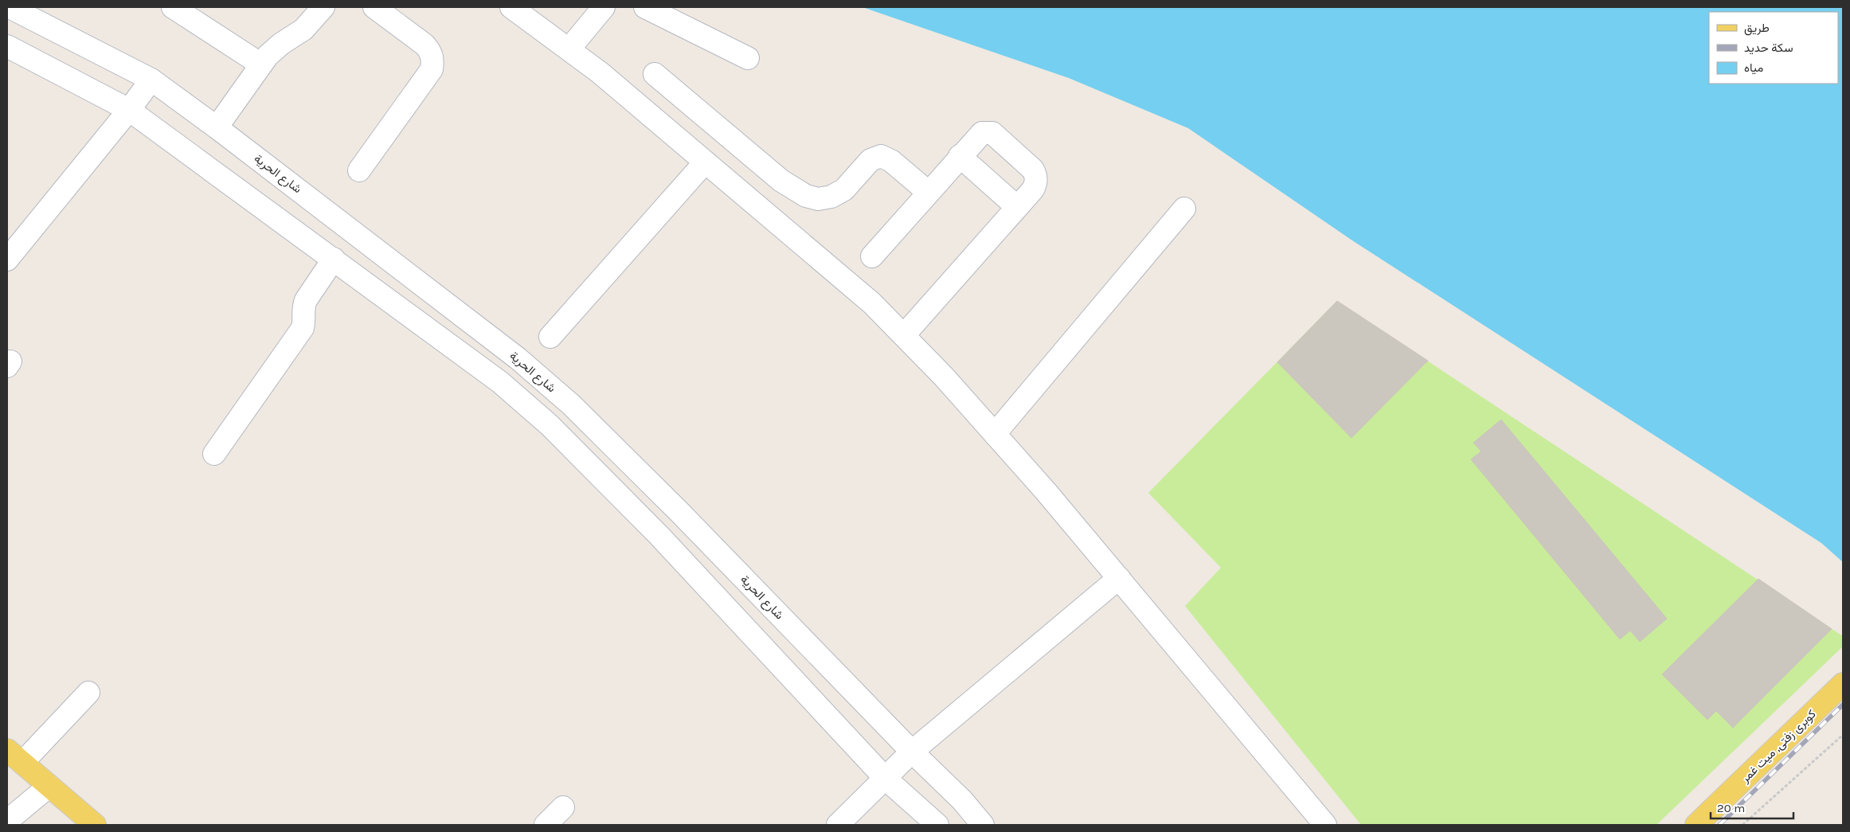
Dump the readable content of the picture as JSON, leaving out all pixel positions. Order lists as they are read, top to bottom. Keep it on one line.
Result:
{"streets":{"main road":["كوبرى زفتى, ميت غمر"],"street":["شارع الحرية"]},"legend":["طريق","سكة حديد","مياه"],"scale_bar":"20 m"}
